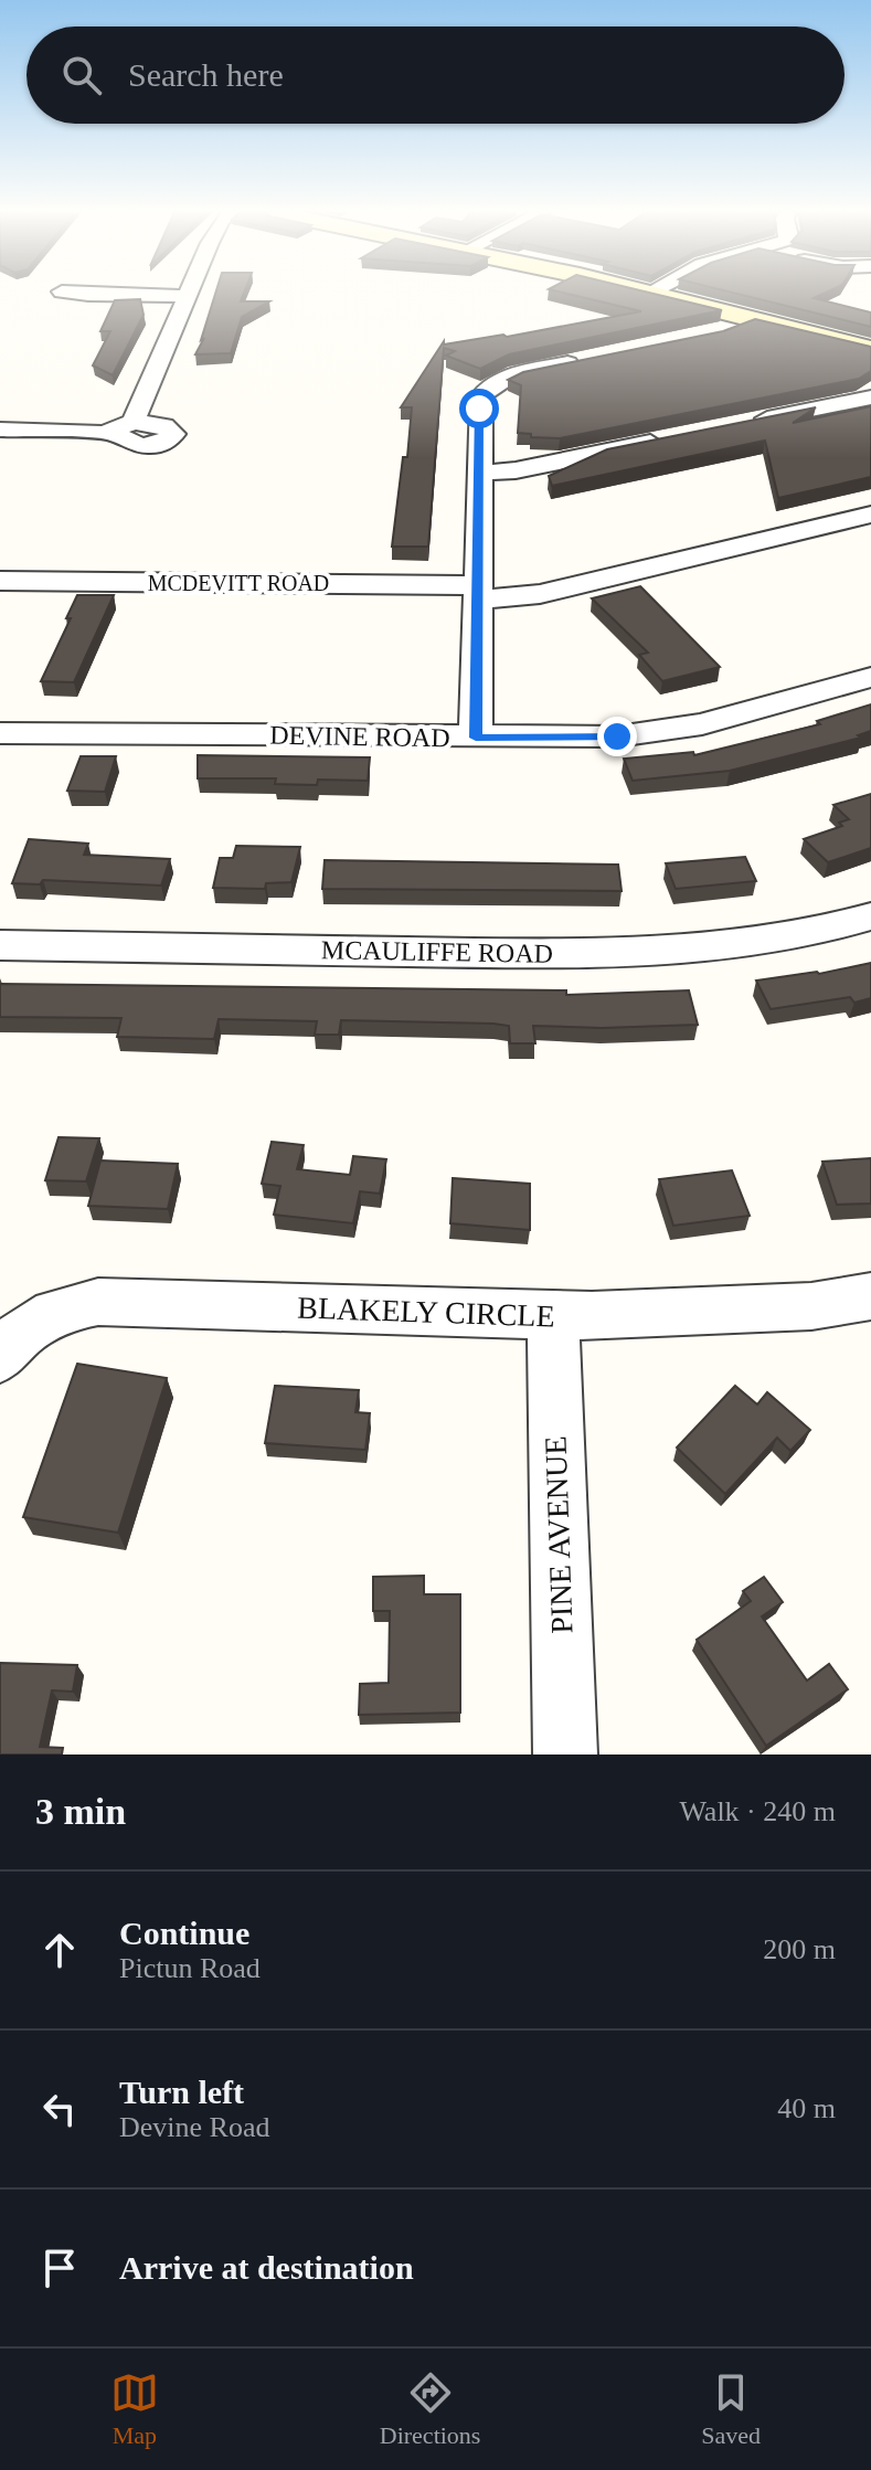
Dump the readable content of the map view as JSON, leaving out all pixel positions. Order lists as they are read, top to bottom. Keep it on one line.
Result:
{"streets":{"street":["MCDEVITT ROAD","DEVINE ROAD","MCAULIFFE ROAD","BLAKELY CIRCLE","PINE AVENUE"]},"crossings":[["BLAKELY CIRCLE","PINE AVENUE"]],"page":{"search":"Search here","heading":["3 min","Walk · 240 m"],"list":[["Continue","Pictun Road","200 m"],["Turn left","Devine Road","40 m"],"Arrive at destination"],"nav":["Map","Directions","Saved"]}}
